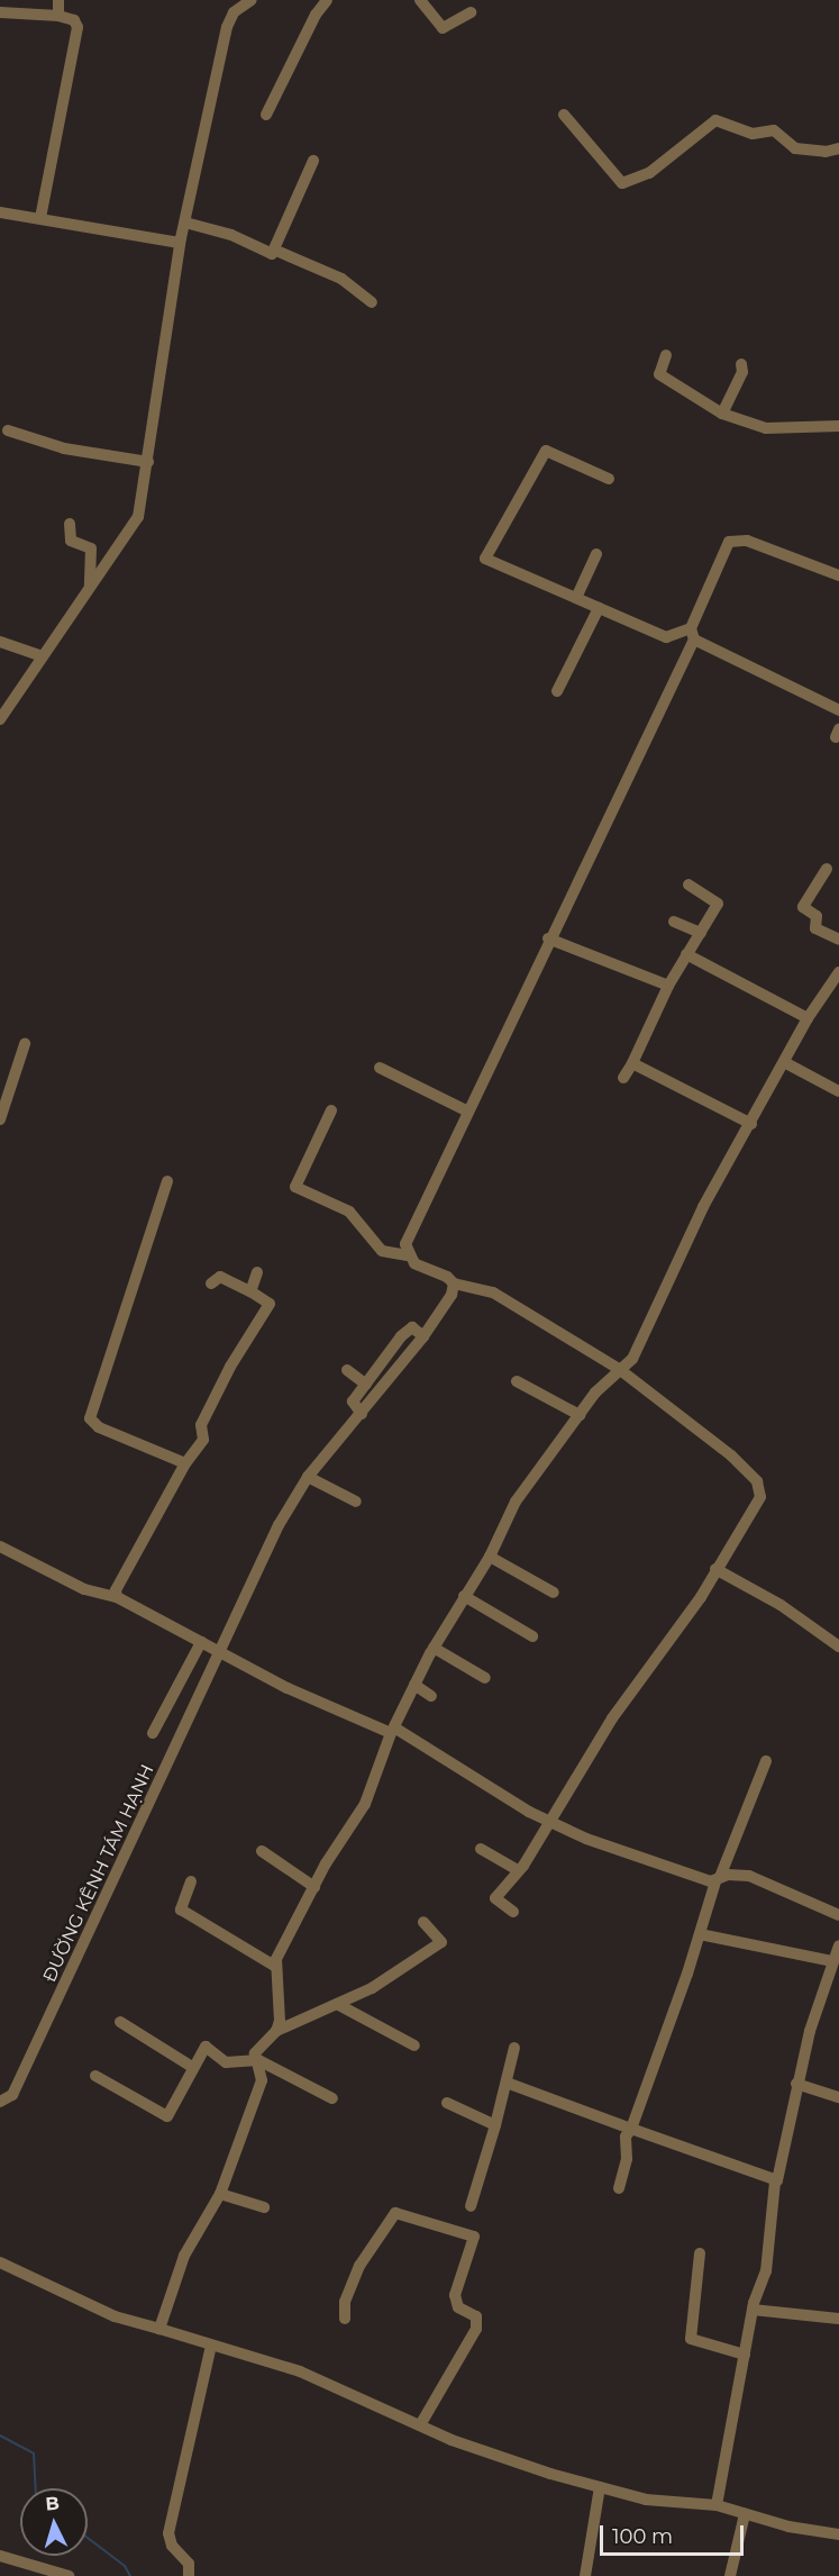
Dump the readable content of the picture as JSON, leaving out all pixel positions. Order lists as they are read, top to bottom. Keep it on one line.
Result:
{"streets":{"street":["ĐƯỜNG KÊNH TÁM HẠNH"]},"scale_bar":"100 m","north":"top"}
